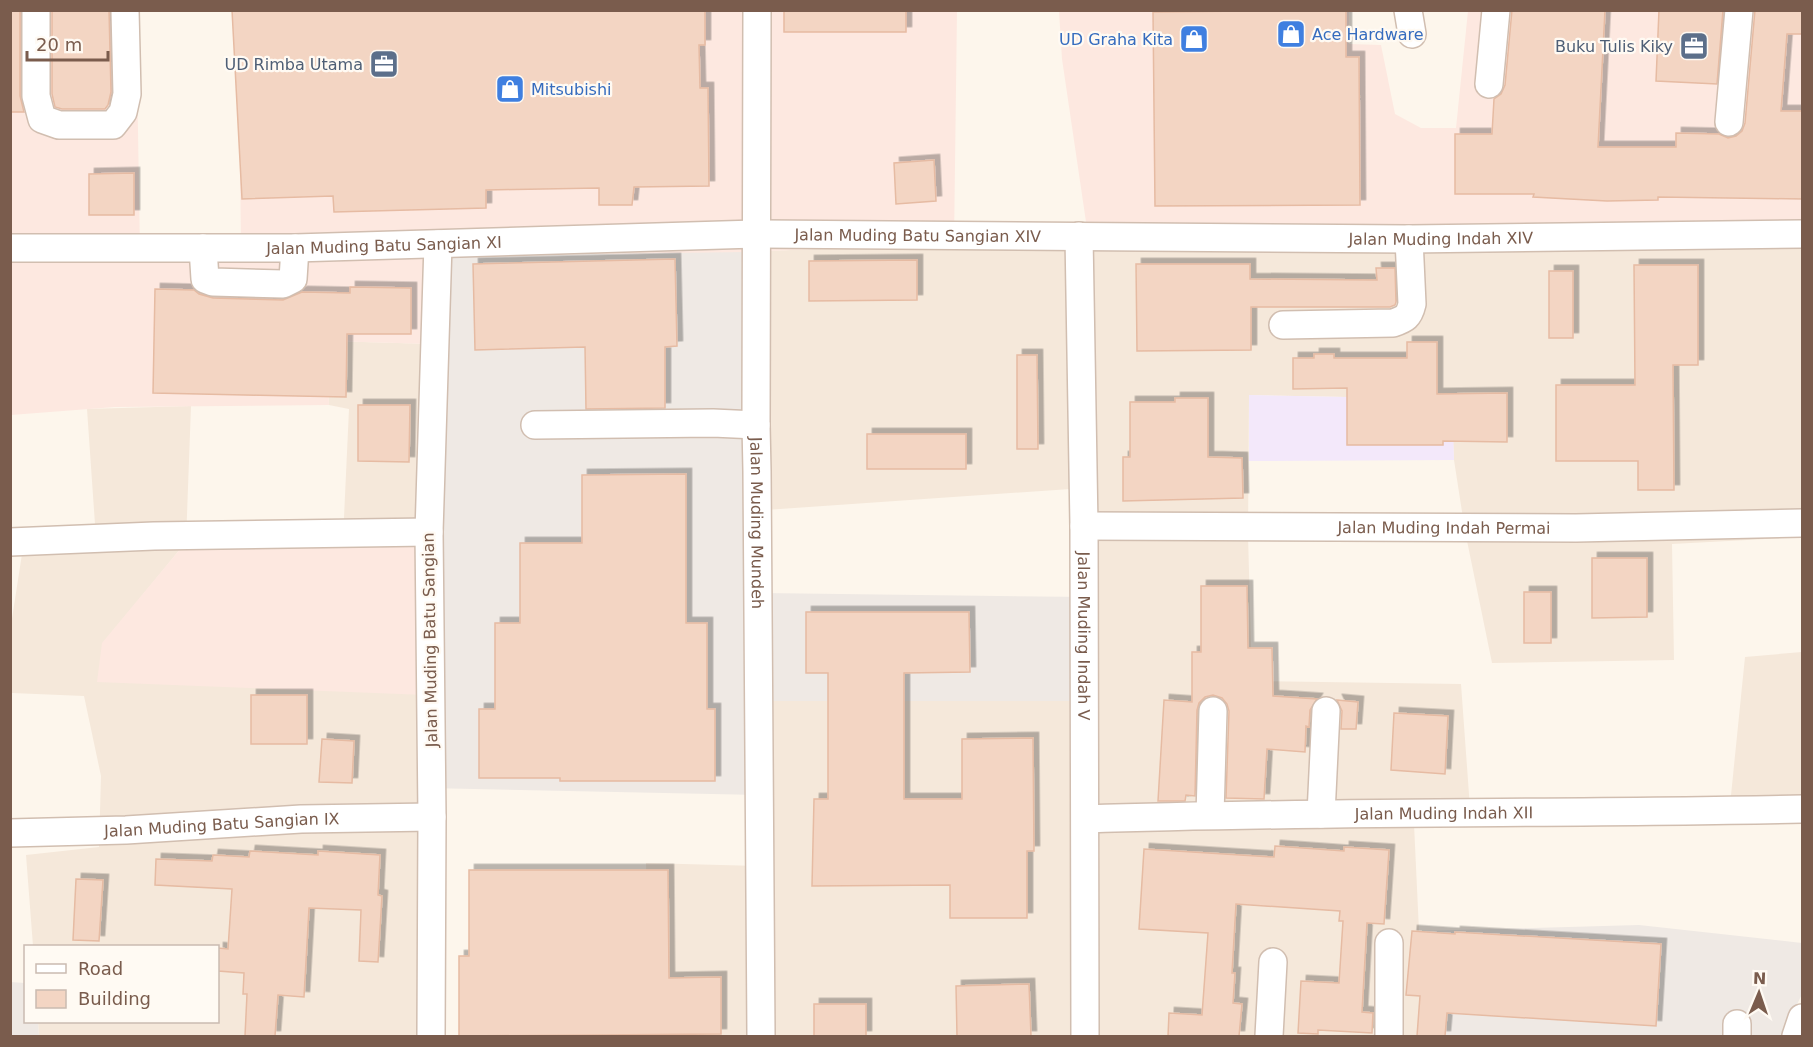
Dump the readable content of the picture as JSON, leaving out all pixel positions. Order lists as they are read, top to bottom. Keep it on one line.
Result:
{"streets":{"street":["Jalan Muding Batu Sangian XIV","Jalan Muding Indah XIV","Jalan Muding Batu Sangian XI","Jalan Muding Mundeh","Jalan Muding Indah Permai","Jalan Muding Indah V","Jalan Muding Batu Sangian","Jalan Muding Indah XII","Jalan Muding Batu Sangian IX"]},"crossings":[["Jalan Muding Batu Sangian XIV","Jalan Muding Indah XIV"],["Jalan Muding Batu Sangian XIV","Jalan Muding Batu Sangian XI"],["Jalan Muding Batu Sangian XIV","Jalan Muding Mundeh"],["Jalan Muding Batu Sangian XIV","Jalan Muding Indah V"],["Jalan Muding Indah XIV","Jalan Muding Indah V"],["Jalan Muding Batu Sangian XI","Jalan Muding Mundeh"],["Jalan Muding Batu Sangian XI","Jalan Muding Batu Sangian"],["Jalan Muding Indah Permai","Jalan Muding Indah V"],["Jalan Muding Indah V","Jalan Muding Indah XII"],["Jalan Muding Batu Sangian","Jalan Muding Batu Sangian IX"]],"places":{"shop":["Ace Hardware","UD Graha Kita","Mitsubishi"],"office":["Buku Tulis Kiky","UD Rimba Utama"]},"legend":["Road","Building"],"scale_bar":"20 m","north":"top"}
